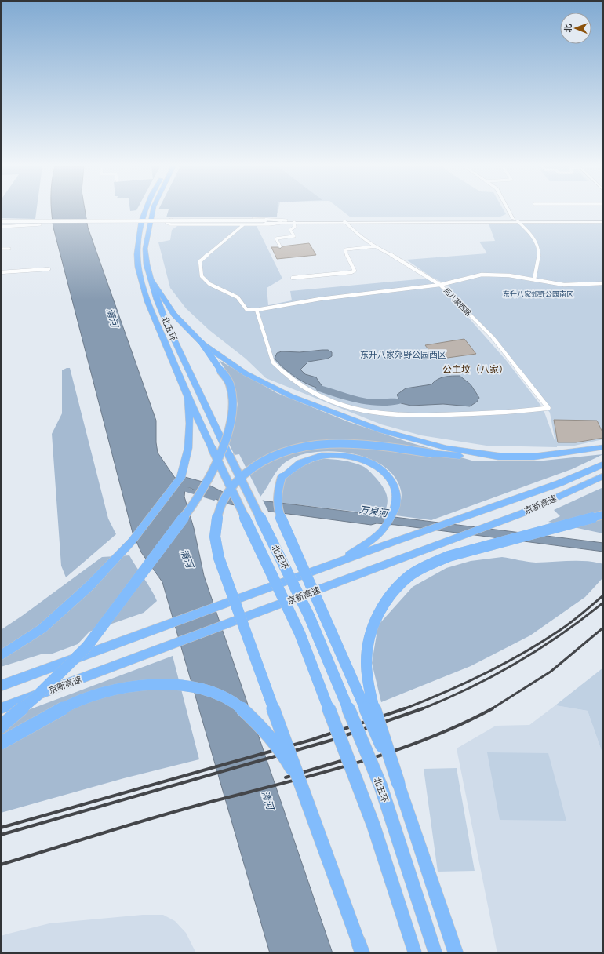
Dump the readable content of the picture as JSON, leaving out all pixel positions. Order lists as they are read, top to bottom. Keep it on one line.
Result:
{"streets":{"highway":["北五环","京新高速"],"street":["后八家西路"]},"districts":["公主坟（八家）"],"water":["清河","万泉河"],"parks":["东升八家郊野公园南区","东升八家郊野公园西区"],"north":"left"}
